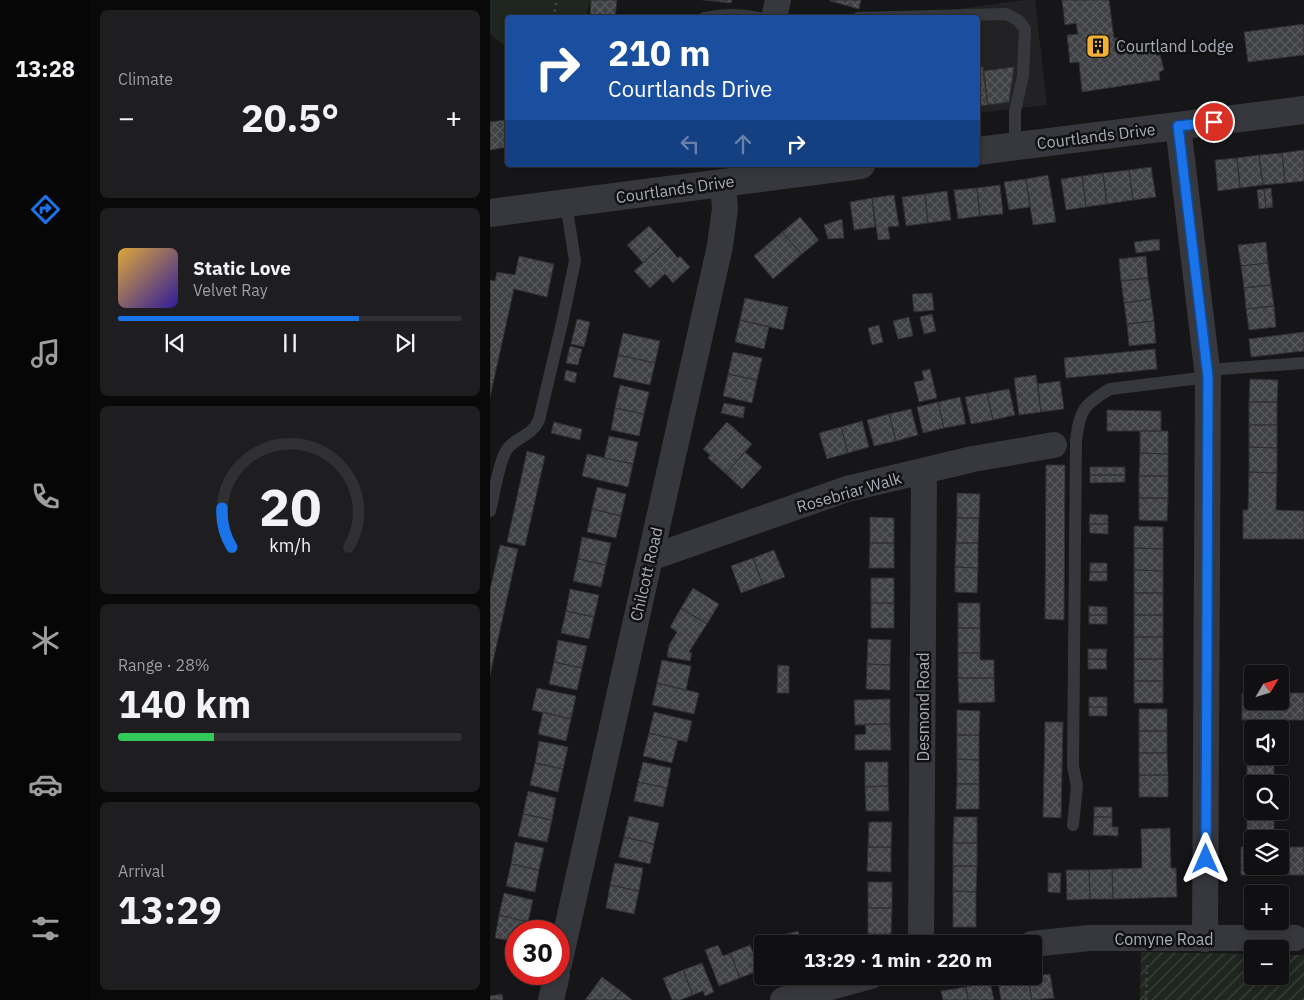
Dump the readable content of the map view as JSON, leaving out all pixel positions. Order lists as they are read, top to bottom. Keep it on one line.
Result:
{"streets":{"street":["Courtlands Drive","Rosebriar Walk","Chilcott Road","Desmond Road","Comyne Road"]},"crossings":[["Courtlands Drive","Chilcott Road"],["Rosebriar Walk","Chilcott Road"],["Rosebriar Walk","Desmond Road"]],"places":{"building":["Courtland Lodge"]},"north":"top right","page":{"tabs":"13:28","tile":["Climate",["Range · 28%","140 km"],["Arrival","13:29"]],"turn":["210 m","Courtlands Drive"],"heat":["−","20.5°","+"],"song":["Static Love","Velvet Ray"],"map_buttons":["+","−"],"limit":"30","trip":"13:29 · 1 min · 220 m","gauge":["20","km/h"]}}
